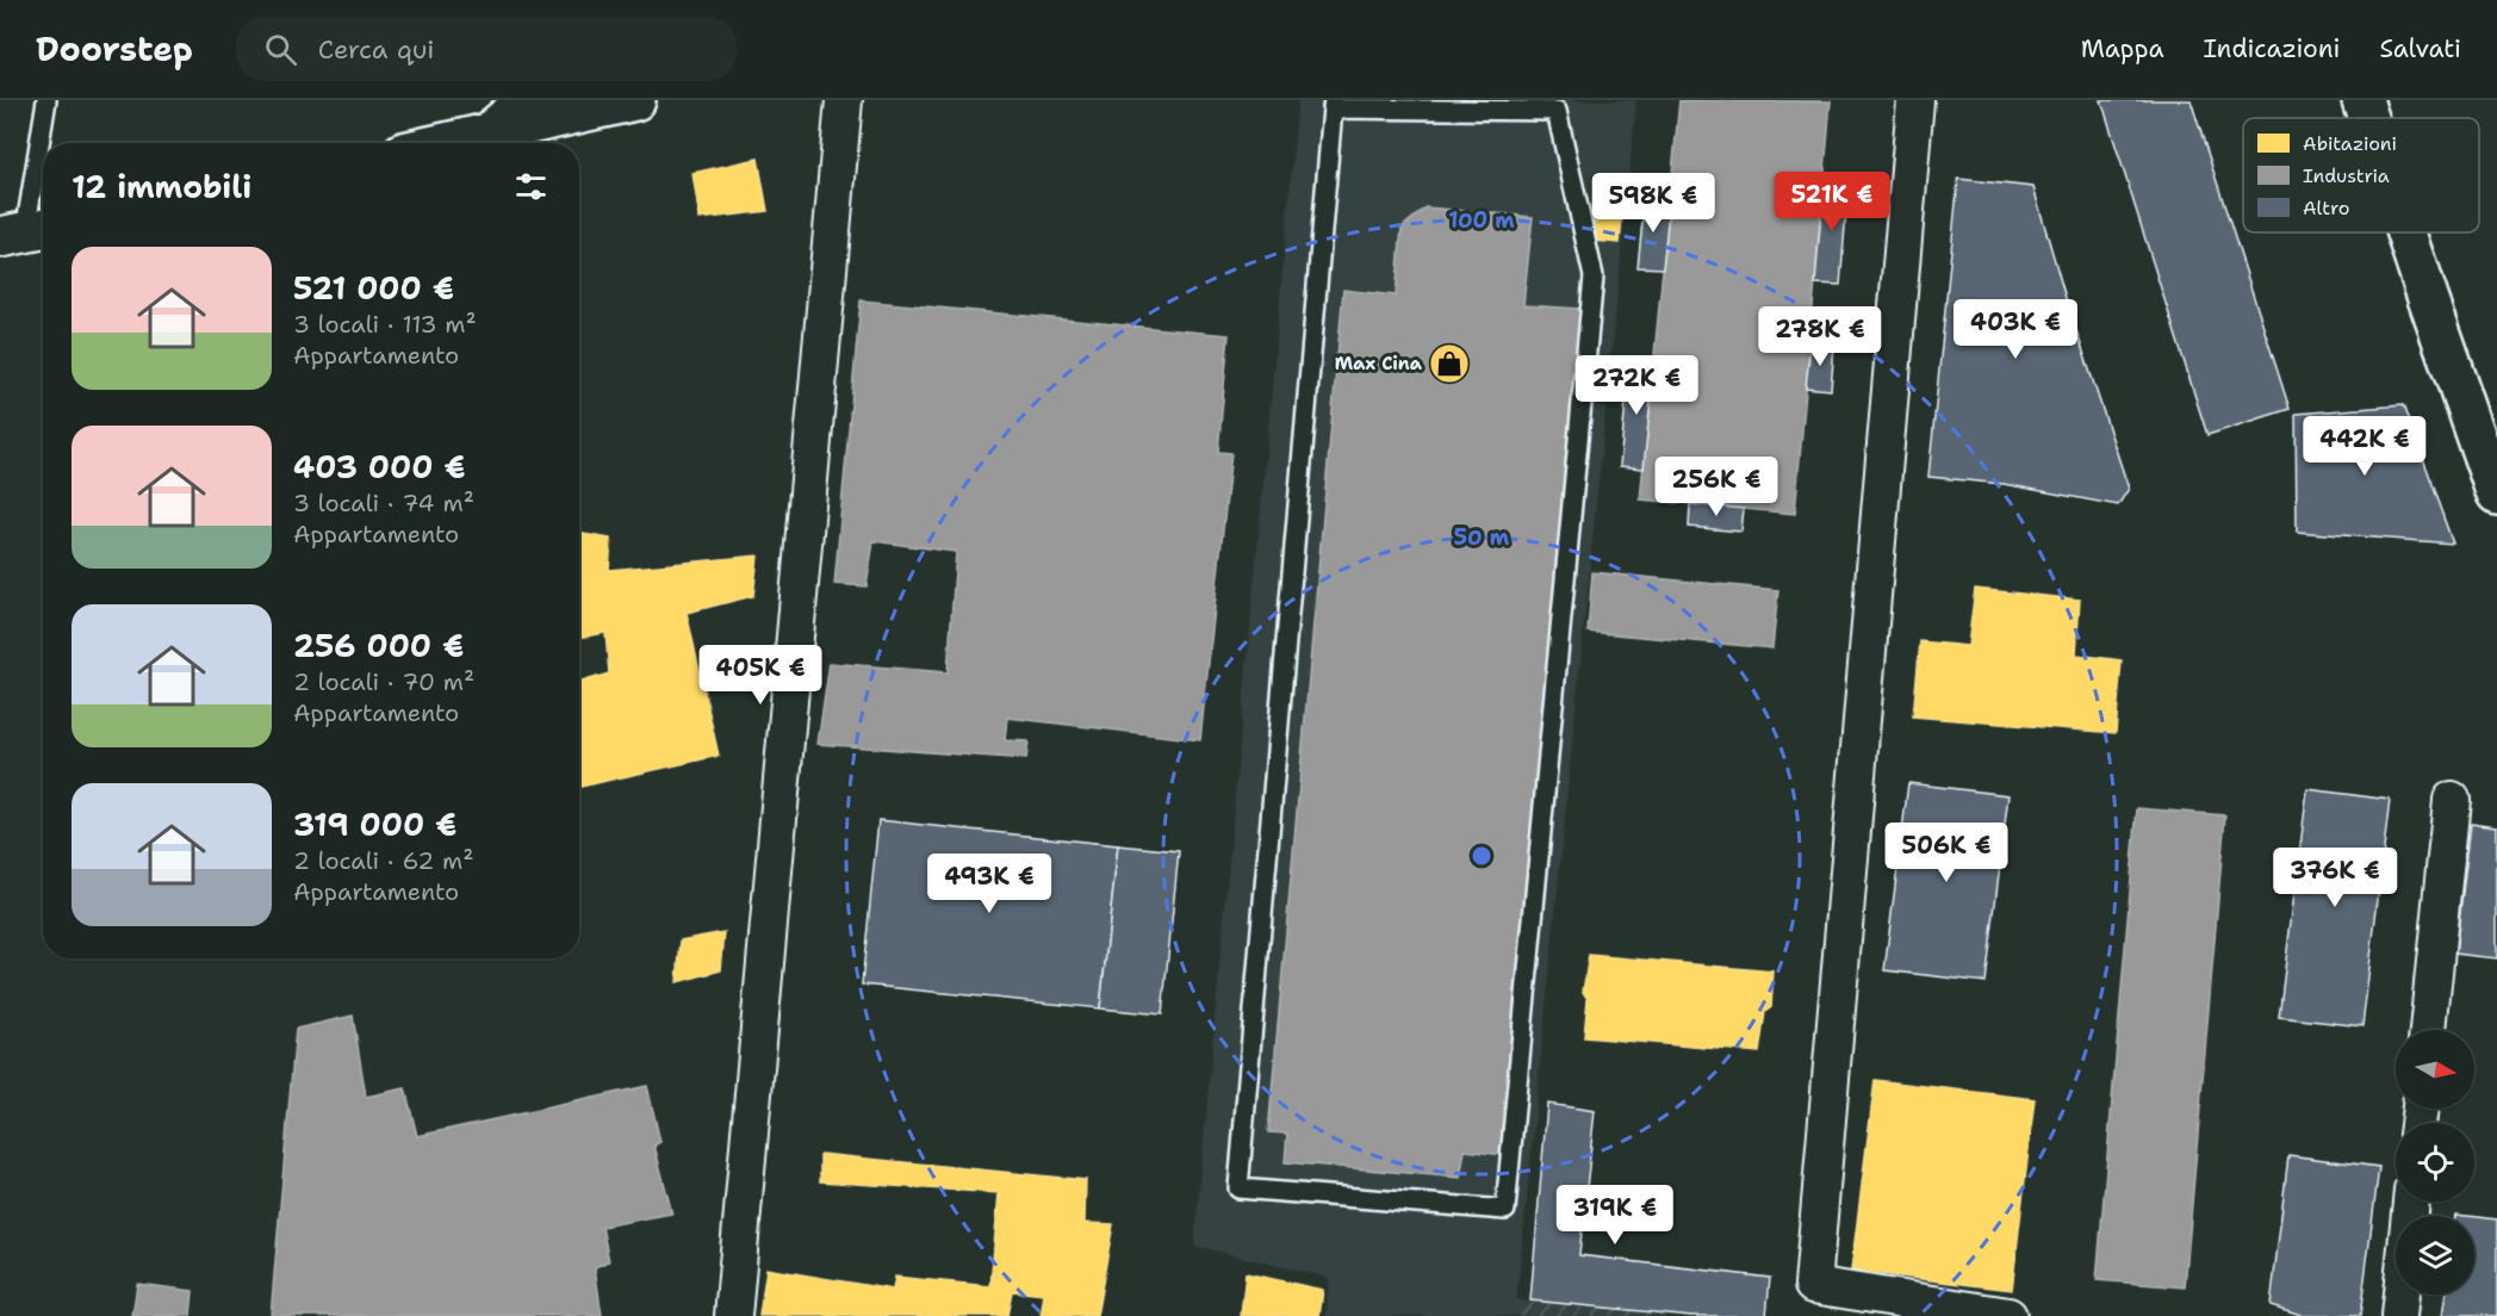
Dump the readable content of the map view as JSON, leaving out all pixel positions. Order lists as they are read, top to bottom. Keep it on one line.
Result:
{"places":{"shop":["Max Cina"]},"legend":["Abitazioni","Industria","Altro"],"north":"right","page":{"header":"Doorstep","search":"Cerca qui","nav":["Mappa","Indicazioni","Salvati"],"heading":"12 immobili","price":["521K €","598K €","403K €","278K €","272K €","442K €","256K €","405K €","506K €","376K €","493K €","319K €"],"list":[{"name":"521 000 €","note":"3 locali · 113 m² · Appartamento"},{"name":"403 000 €","note":"3 locali · 74 m² · Appartamento"},{"name":"256 000 €","note":"2 locali · 70 m² · Appartamento"},{"name":"319 000 €","note":"2 locali · 62 m² · Appartamento"}]},"rings":["100 m","50 m"]}
